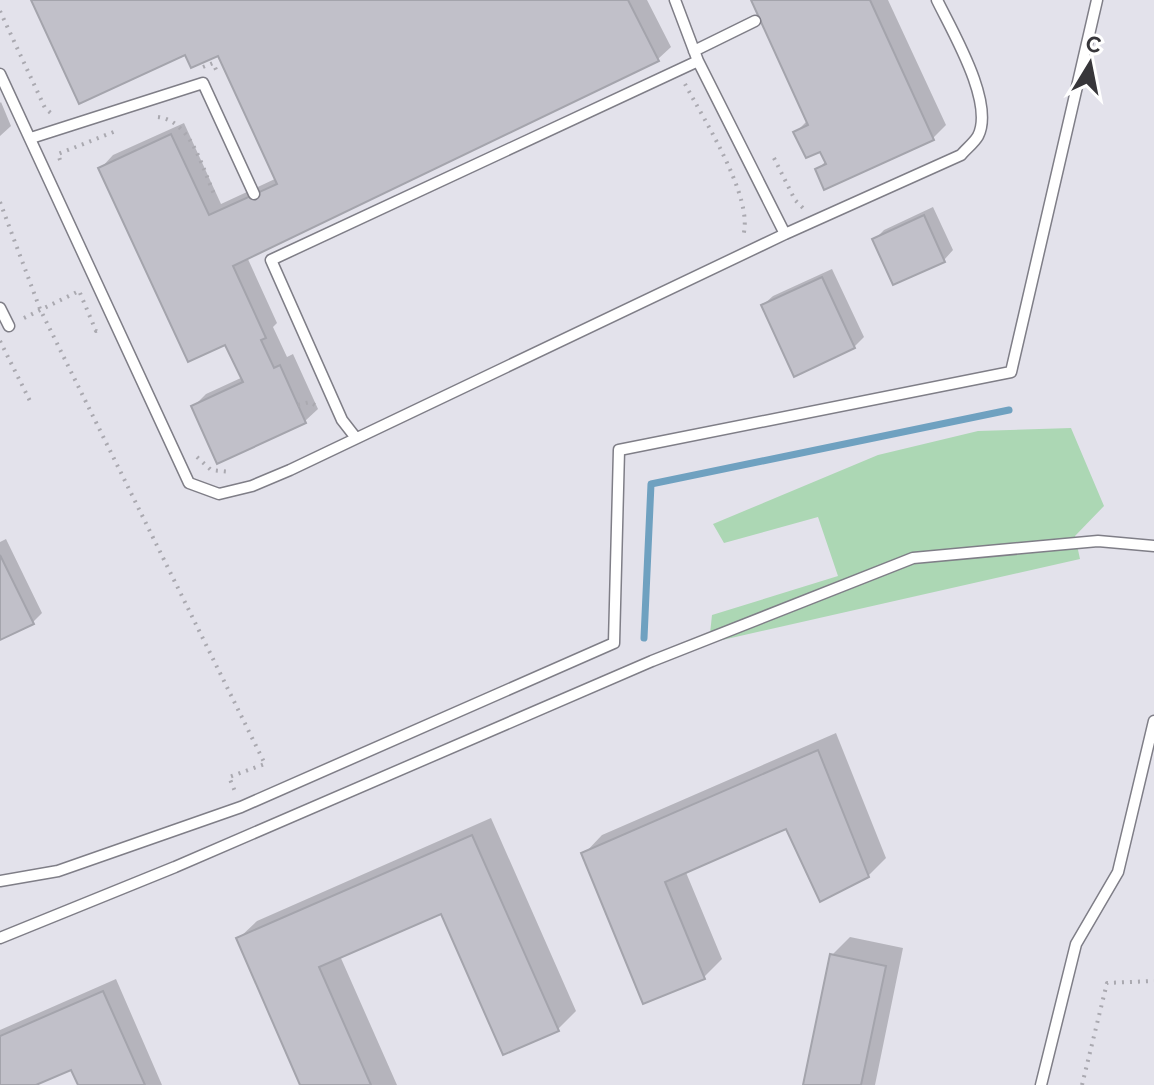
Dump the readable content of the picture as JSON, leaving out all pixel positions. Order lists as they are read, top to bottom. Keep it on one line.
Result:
{"north":"top"}
